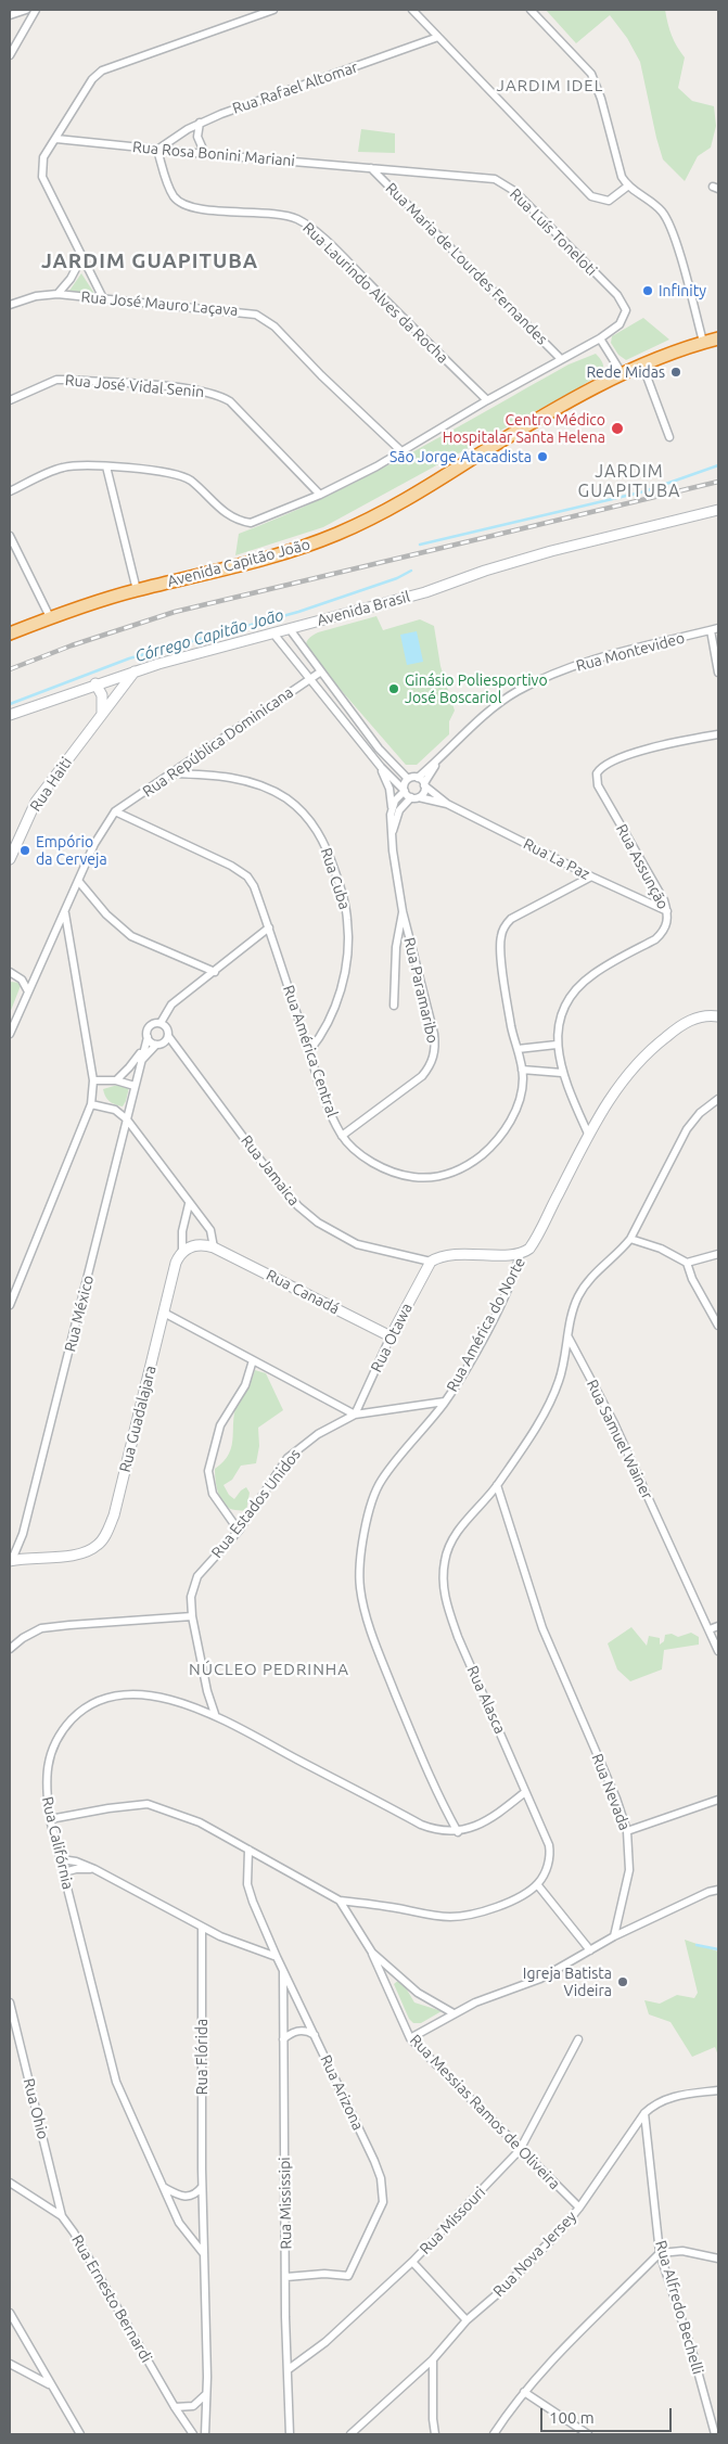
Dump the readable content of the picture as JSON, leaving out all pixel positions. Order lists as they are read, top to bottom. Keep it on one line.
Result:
{"streets":{"highway":["Avenida Capitão João"],"street":["Rua Rafael Altomar","Rua Rosa Bonini Mariani","Rua Luís Toneloti","Rua Maria de Lourdes Fernandes","Rua Laurindo Alves da Rocha","Rua José Mauro Laçava","Rua José Vidal Senin","Avenida Brasil","Rua Montevideo","Rua República Dominicana","Rua Haiti","Rua La Paz","Rua Assunção","Rua Cuba","Rua Paramaribo","Rua América Central","Rua Jamaica","Rua Canadá","Rua México","Rua América do Norte","Rua Otawa","Rua Guadalajara","Rua Samuel Wainer","Rua Estados Unidos","Rua Alasca","Rua Nevada","Rua Califórnia","Rua Flórida","Rua Arizona","Rua Ohio","Rua Messias Ramos de Oliveira","Rua Mississipi","Rua Missouri","Rua Nova Jersey","Rua Ernesto Bernardi","Rua Alfredo Bechelli"]},"crossings":[["Rua Rafael Altomar","Rua Rosa Bonini Mariani"],["Rua Rafael Altomar","Rua Laurindo Alves da Rocha"],["Rua Rosa Bonini Mariani","Rua Luís Toneloti"],["Rua Rosa Bonini Mariani","Rua Maria de Lourdes Fernandes"],["Rua Rosa Bonini Mariani","Rua Laurindo Alves da Rocha"],["Rua Luís Toneloti","Rua Maria de Lourdes Fernandes"],["Avenida Brasil","Rua Haiti"],["Rua Montevideo","Rua La Paz"],["Rua Montevideo","Rua Paramaribo"],["Rua República Dominicana","Rua Cuba"],["Rua República Dominicana","Rua América Central"],["Rua La Paz","Rua Assunção"],["Rua La Paz","Rua Paramaribo"],["Rua La Paz","Rua América Central"],["Rua Assunção","Rua América do Norte"],["Rua Cuba","Rua América Central"],["Rua Paramaribo","Rua América Central"],["Rua Jamaica","Rua México"],["Rua Jamaica","Rua América do Norte"],["Rua Jamaica","Rua Otawa"],["Rua Canadá","Rua Otawa"],["Rua Canadá","Rua Guadalajara"],["Rua México","Rua Guadalajara"],["Rua América do Norte","Rua Estados Unidos"],["Rua América do Norte","Rua Califórnia"],["Rua Otawa","Rua Estados Unidos"],["Rua Samuel Wainer","Rua Alasca"],["Rua Estados Unidos","Rua Califórnia"],["Rua Alasca","Rua Nevada"],["Rua Califórnia","Rua Flórida"],["Rua Arizona","Rua Mississipi"],["Rua Ohio","Rua Ernesto Bernardi"],["Rua Messias Ramos de Oliveira","Rua Missouri"],["Rua Messias Ramos de Oliveira","Rua Nova Jersey"],["Rua Mississipi","Rua Missouri"],["Rua Nova Jersey","Rua Alfredo Bechelli"]],"districts":["JARDIM IDEL","JARDIM GUAPITUBA","JARDIM GUAPITUBA","NÚCLEO PEDRINHA"],"water":["Córrego Capitão João"],"places":["Infinity","Rede Midas","Centro Médico Hospitalar Santa Helena","São Jorge Atacadista","Ginásio Poliesportivo José Boscariol","Empório da Cerveja","Igreja Batista Videira"],"scale_bar":"100 m"}
